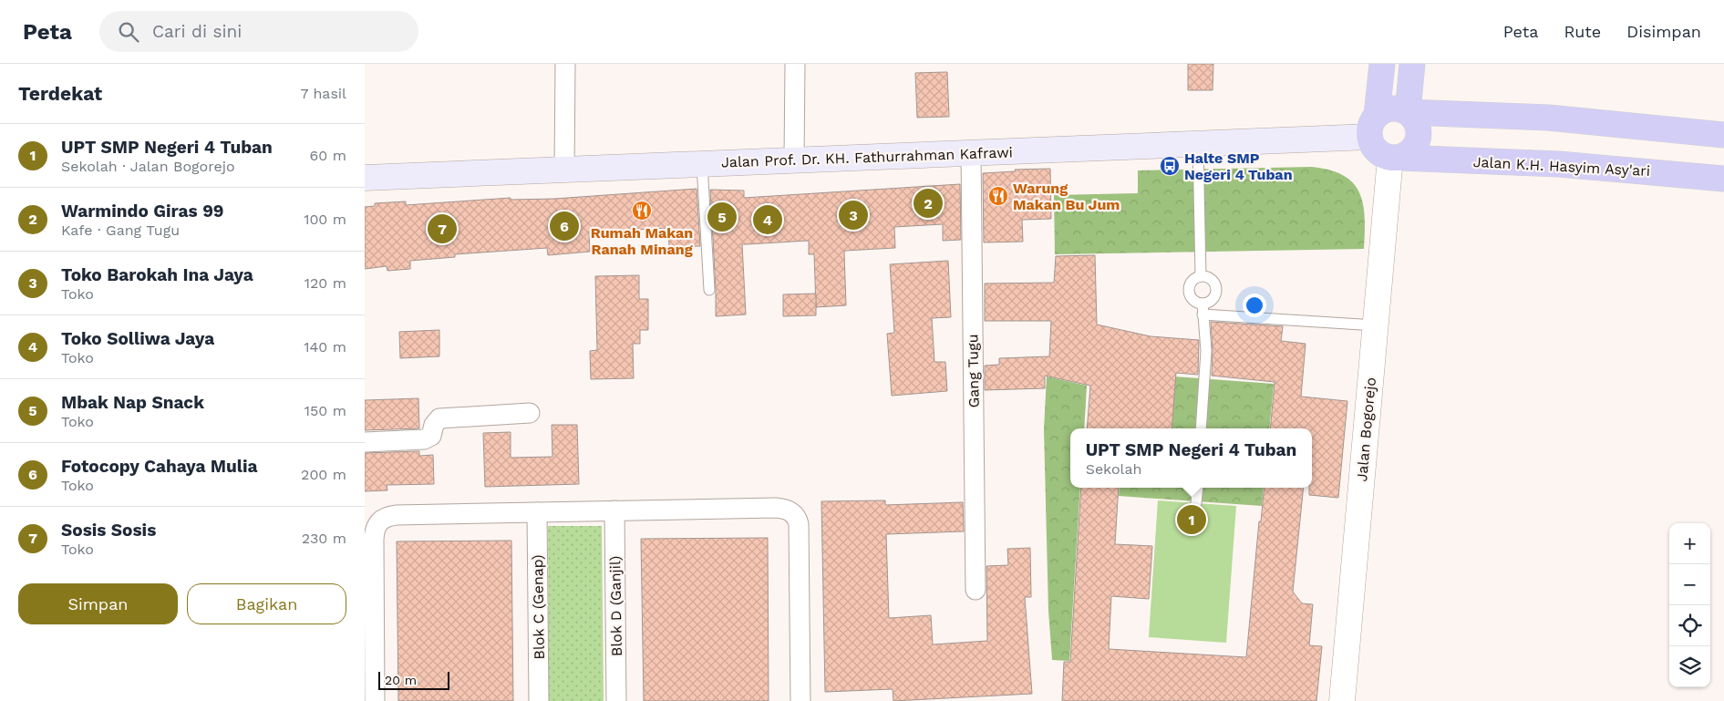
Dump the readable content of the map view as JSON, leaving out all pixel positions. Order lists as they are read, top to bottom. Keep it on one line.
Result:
{"streets":{"highway":["Jalan K.H. Hasyim Asy'ari"],"main road":["Jalan Prof. Dr. KH. Fathurrahman Kafrawi"],"street":["Gang Tugu","Jalan Bogorejo","Blok D (Ganjil)","Blok C (Genap)"]},"crossings":[["Jalan Prof. Dr. KH. Fathurrahman Kafrawi","Jalan K.H. Hasyim Asy'ari"],["Jalan Prof. Dr. KH. Fathurrahman Kafrawi","Gang Tugu"],["Jalan Prof. Dr. KH. Fathurrahman Kafrawi","Jalan Bogorejo"],["Jalan K.H. Hasyim Asy'ari","Jalan Bogorejo"]],"places":{"bus stop":["Halte SMP Negeri 4 Tuban"],"restaurant":["Warung Makan Bu Jum","Rumah Makan Ranah Minang"]},"scale_bar":"20 m","page":{"header":"Peta","search":"Cari di sini","nav":["Peta","Rute","Disimpan"],"heading":["Terdekat","7 hasil"],"list":[{"mark":"1","name":"UPT SMP Negeri 4 Tuban","note":"Sekolah · Jalan Bogorejo","value":"60 m"},{"mark":"2","name":"Warmindo Giras 99","note":"Kafe · Gang Tugu","value":"100 m"},{"mark":"3","name":"Toko Barokah Ina Jaya","note":"Toko","value":"120 m"},{"mark":"4","name":"Toko Solliwa Jaya","note":"Toko","value":"140 m"},{"mark":"5","name":"Mbak Nap Snack","note":"Toko","value":"150 m"},{"mark":"6","name":"Fotocopy Cahaya Mulia","note":"Toko","value":"200 m"},{"mark":"7","name":"Sosis Sosis","note":"Toko","value":"230 m"}],"pins":["2","3","5","4","6","7","1"],"popup":["UPT SMP Negeri 4 Tuban","Sekolah"],"map_buttons":["+","−"],"buttons":["Simpan","Bagikan"],"scale":"20 m"}}
